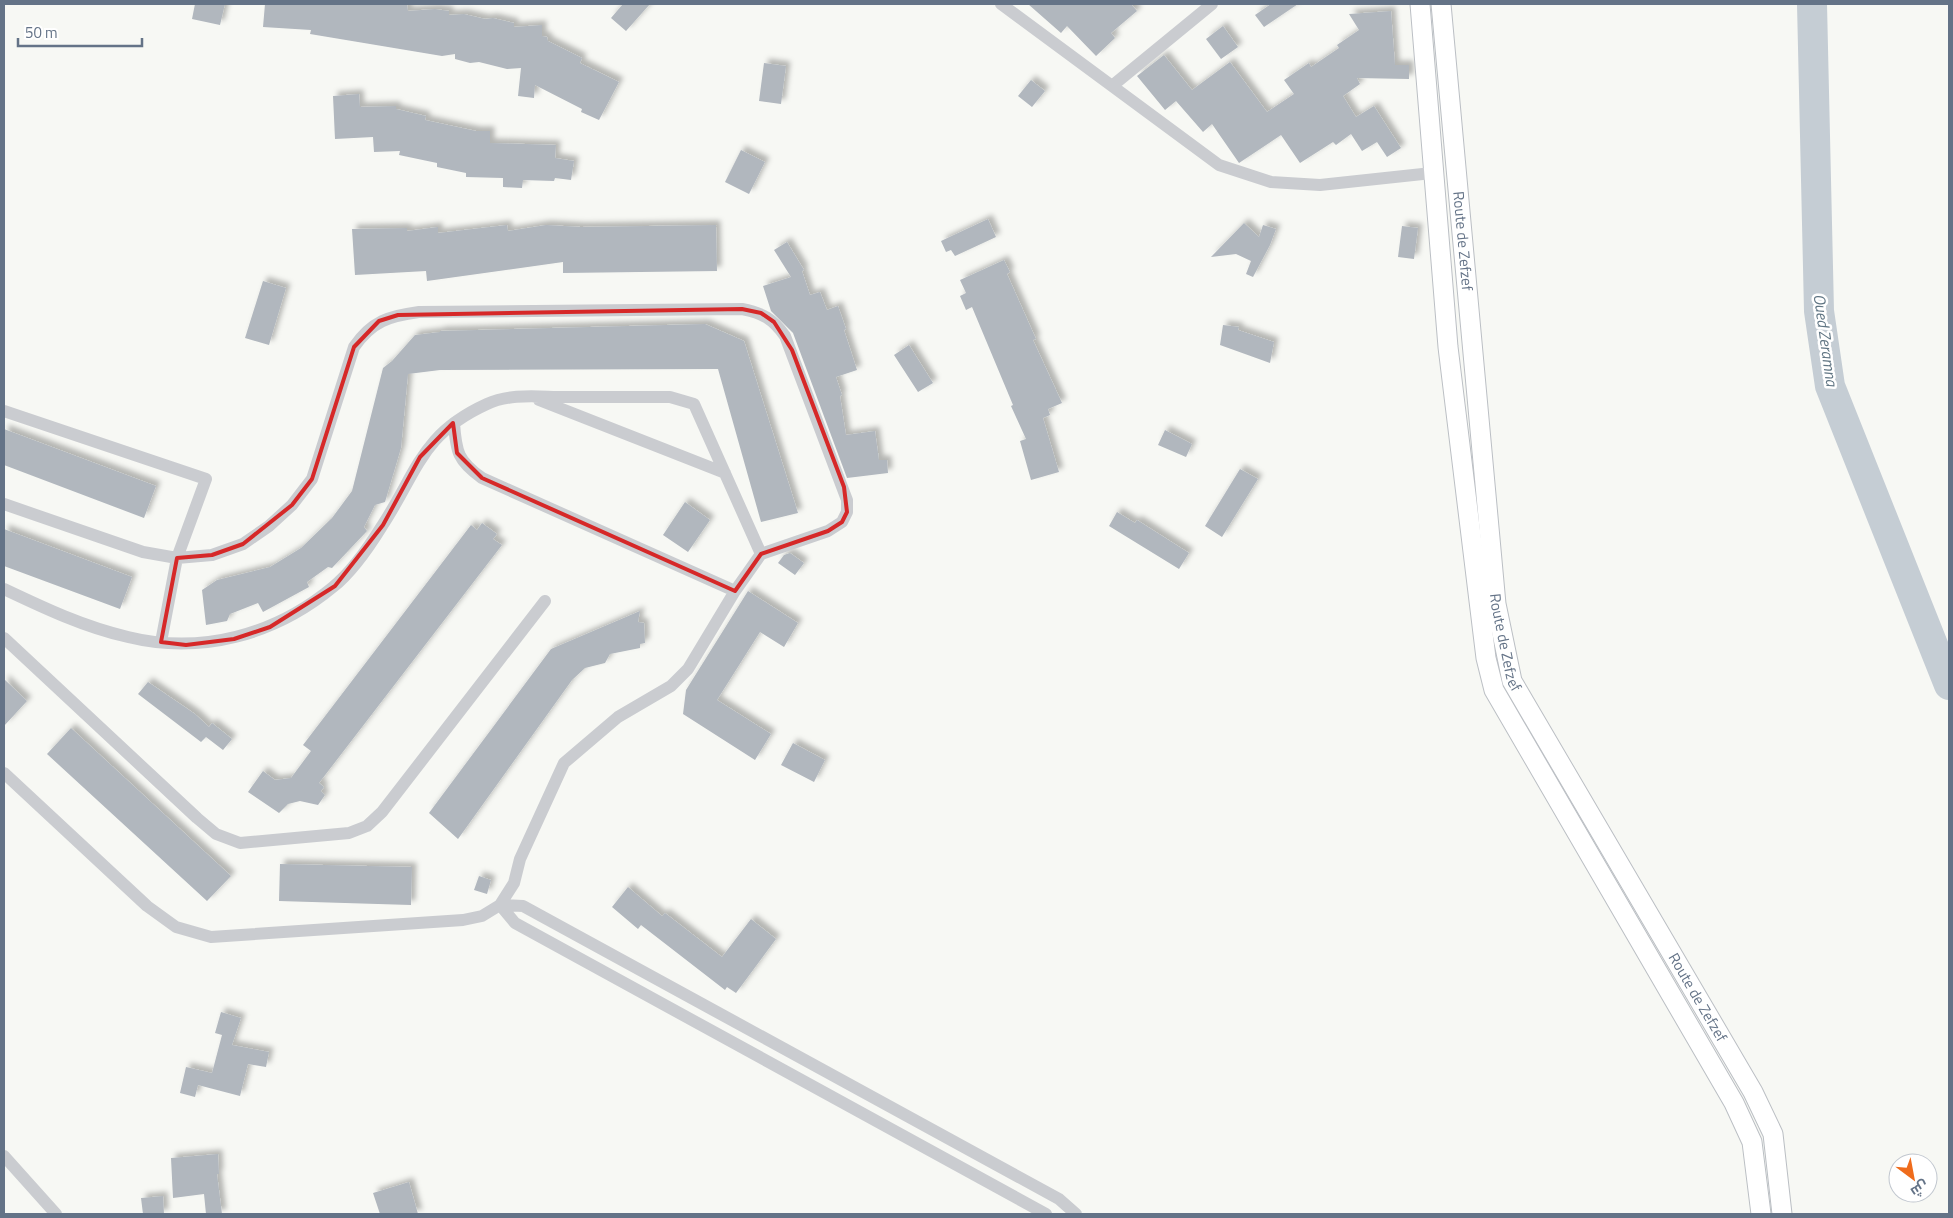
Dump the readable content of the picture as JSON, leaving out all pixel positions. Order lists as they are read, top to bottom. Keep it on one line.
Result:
{"streets":{"main road":["Route de Zefzef"]},"water":["Oued Zeramna"],"scale_bar":"50 m","north":"bottom right"}
